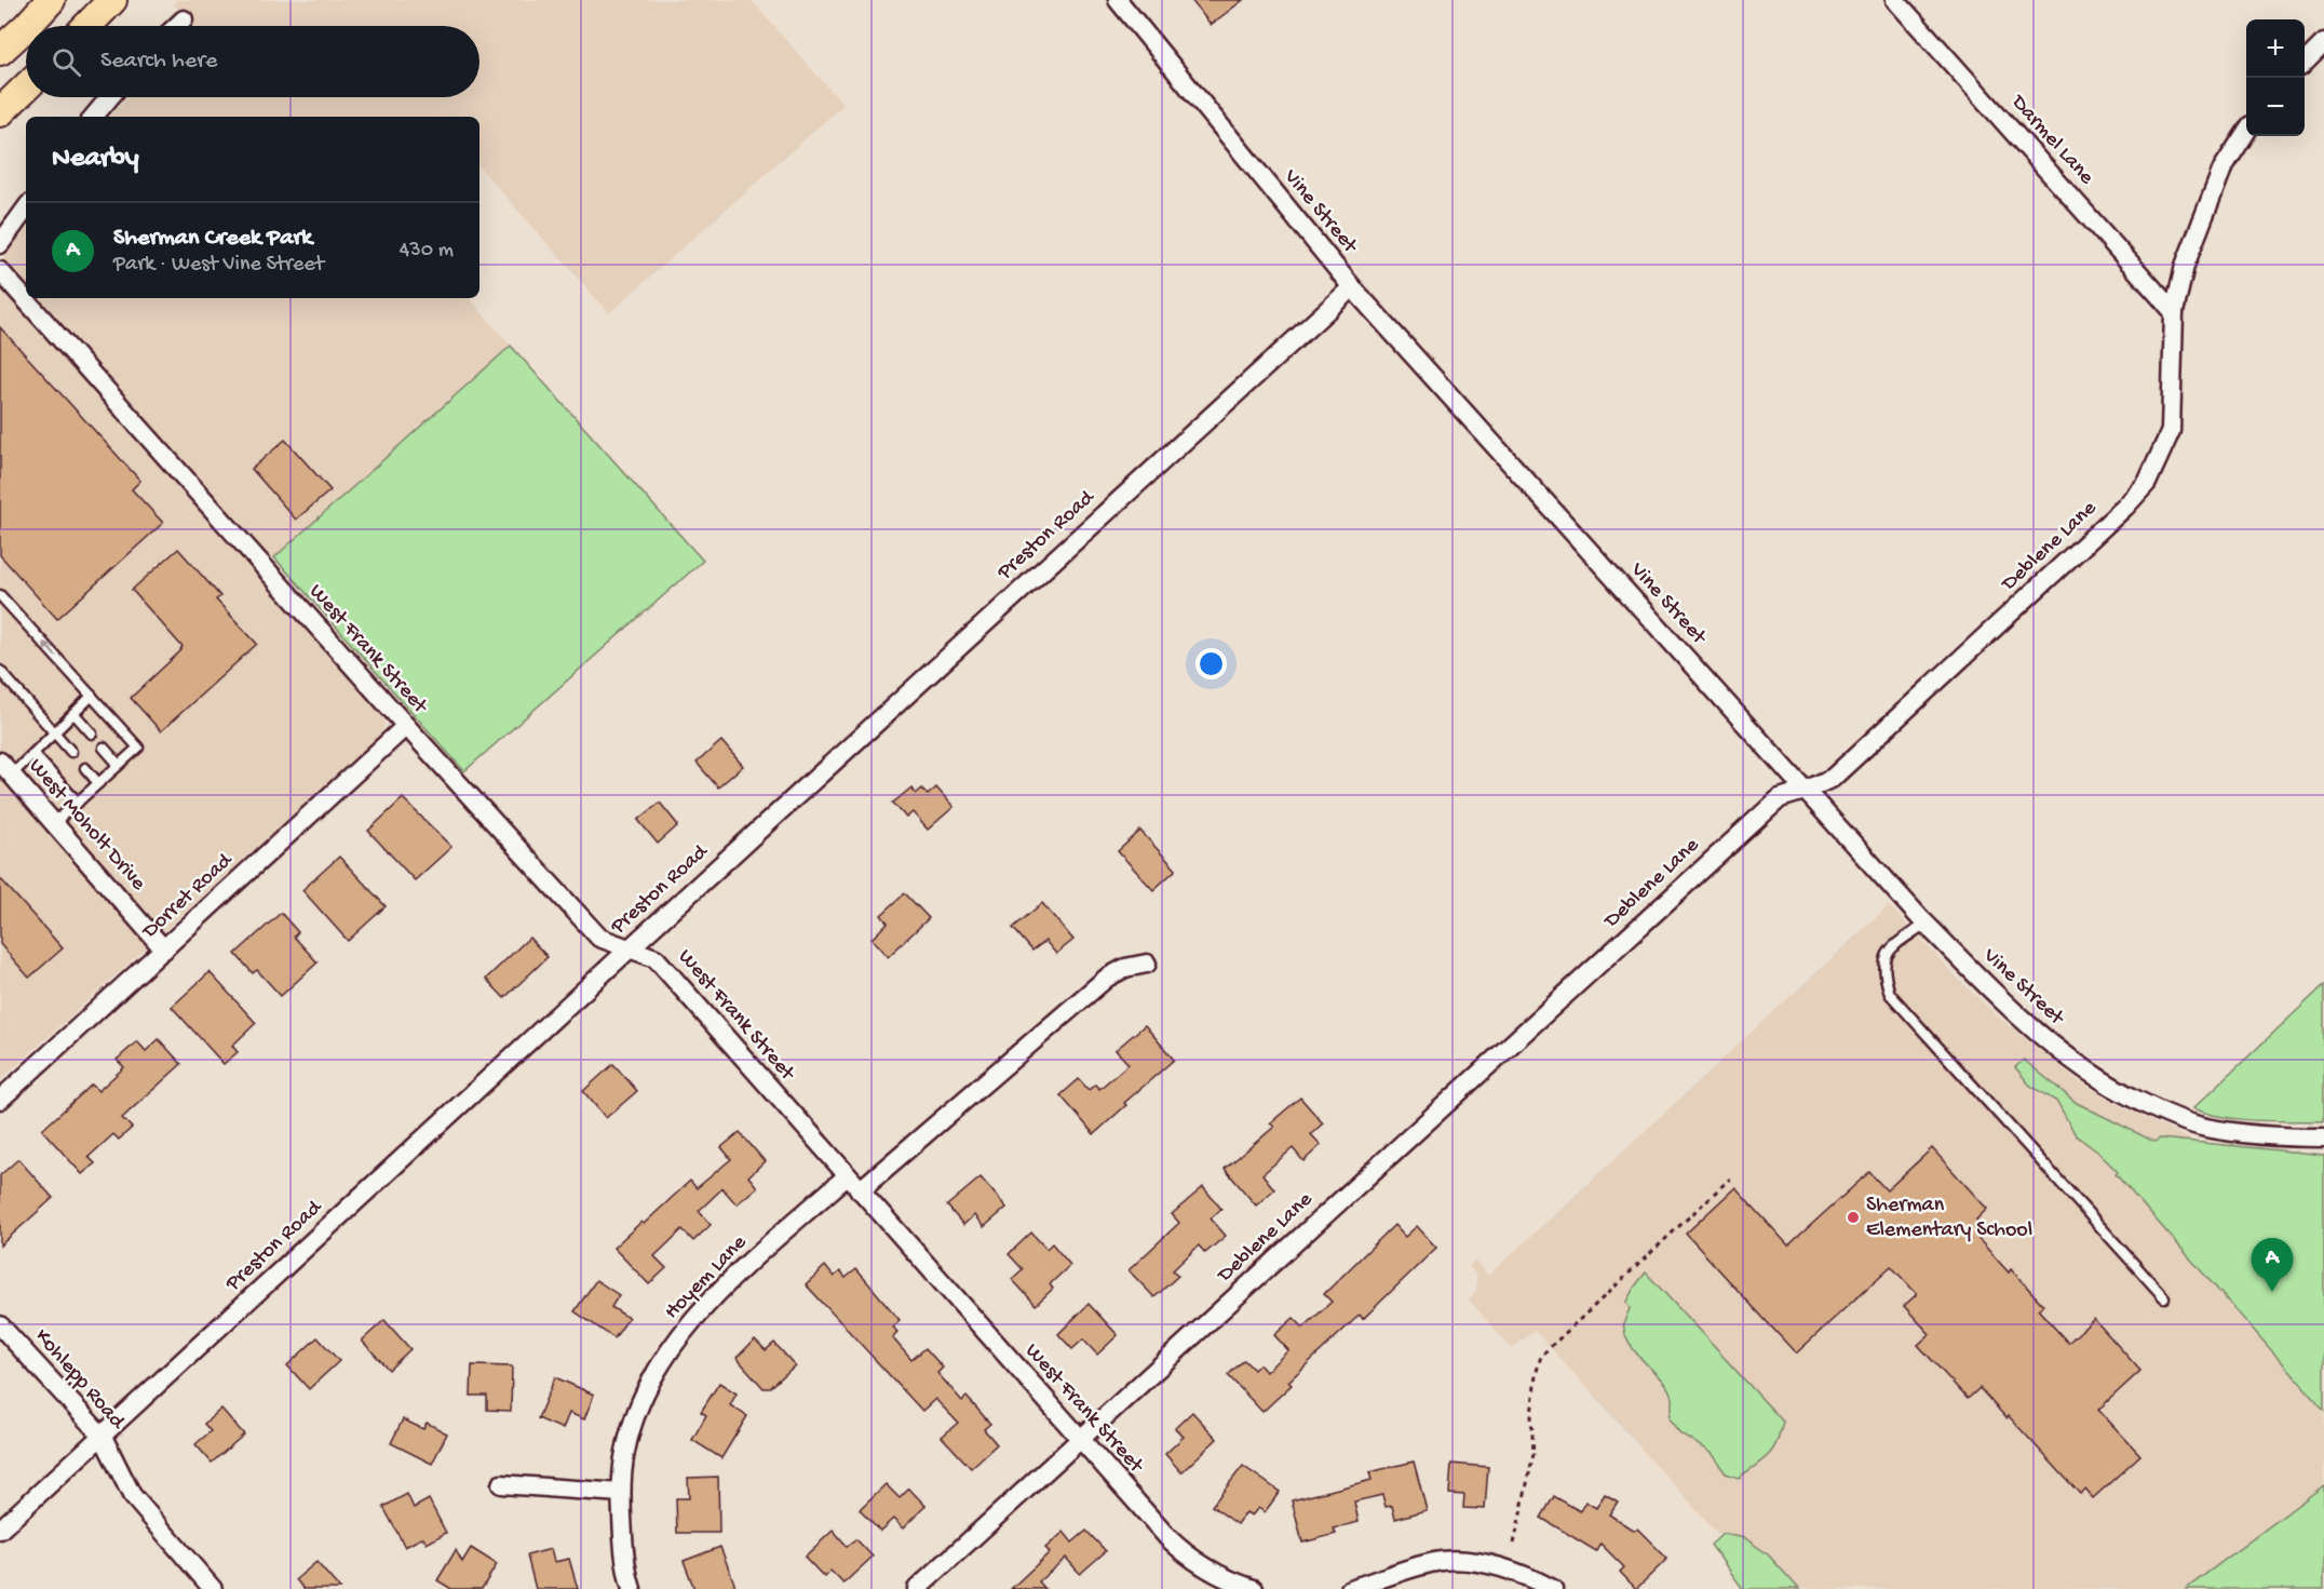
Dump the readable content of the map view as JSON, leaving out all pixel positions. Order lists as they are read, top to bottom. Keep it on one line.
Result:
{"streets":{"street":["Darmel Lane","Vine Street","Preston Road","Deblene Lane","West Frank Street","West Moholt Drive","Dorret Road","Hoyem Lane","Kohlepp Road"]},"crossings":[["Darmel Lane","Deblene Lane"],["Vine Street","Preston Road"],["Vine Street","Deblene Lane"],["Preston Road","West Frank Street"],["Preston Road","Kohlepp Road"],["Deblene Lane","West Frank Street"],["West Frank Street","Dorret Road"],["West Frank Street","Hoyem Lane"],["West Moholt Drive","Dorret Road"]],"places":["Sherman Elementary School"],"page":{"map_buttons":["+","−"],"search":"Search here","heading":"Nearby","list":[{"mark":"A","name":"Sherman Creek Park","note":"Park · West Vine Street","value":"430 m"}],"pins":"A"}}
